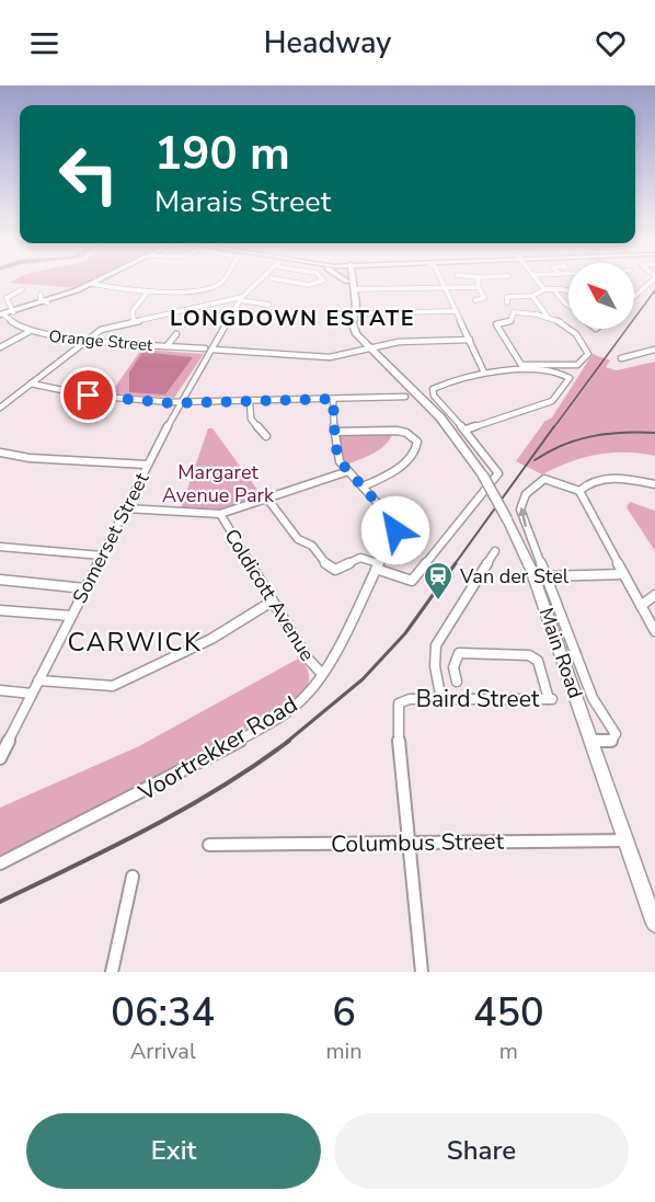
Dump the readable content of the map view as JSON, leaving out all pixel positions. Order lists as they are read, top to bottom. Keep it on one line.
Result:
{"streets":{"main road":["Main Road"],"street":["Orange Street","Somerset Street","Coldicott Avenue","Baird Street","Voortrekker Road","Columbus Street"]},"crossings":[["Orange Street","Somerset Street"],["Orange Street","Main Road"],["Coldicott Avenue","Voortrekker Road"],["Main Road","Columbus Street"],["Baird Street","Columbus Street"]],"districts":["LONGDOWN ESTATE","CARWICK"],"parks":["Margaret Avenue Park"],"places":{"station":["Van der Stel"]},"north":"top left","page":{"header":"Headway","turn":["190 m","Marais Street"],"eta":["06:34","Arrival","6","min","450","m"],"buttons":["Exit","Share"]}}
